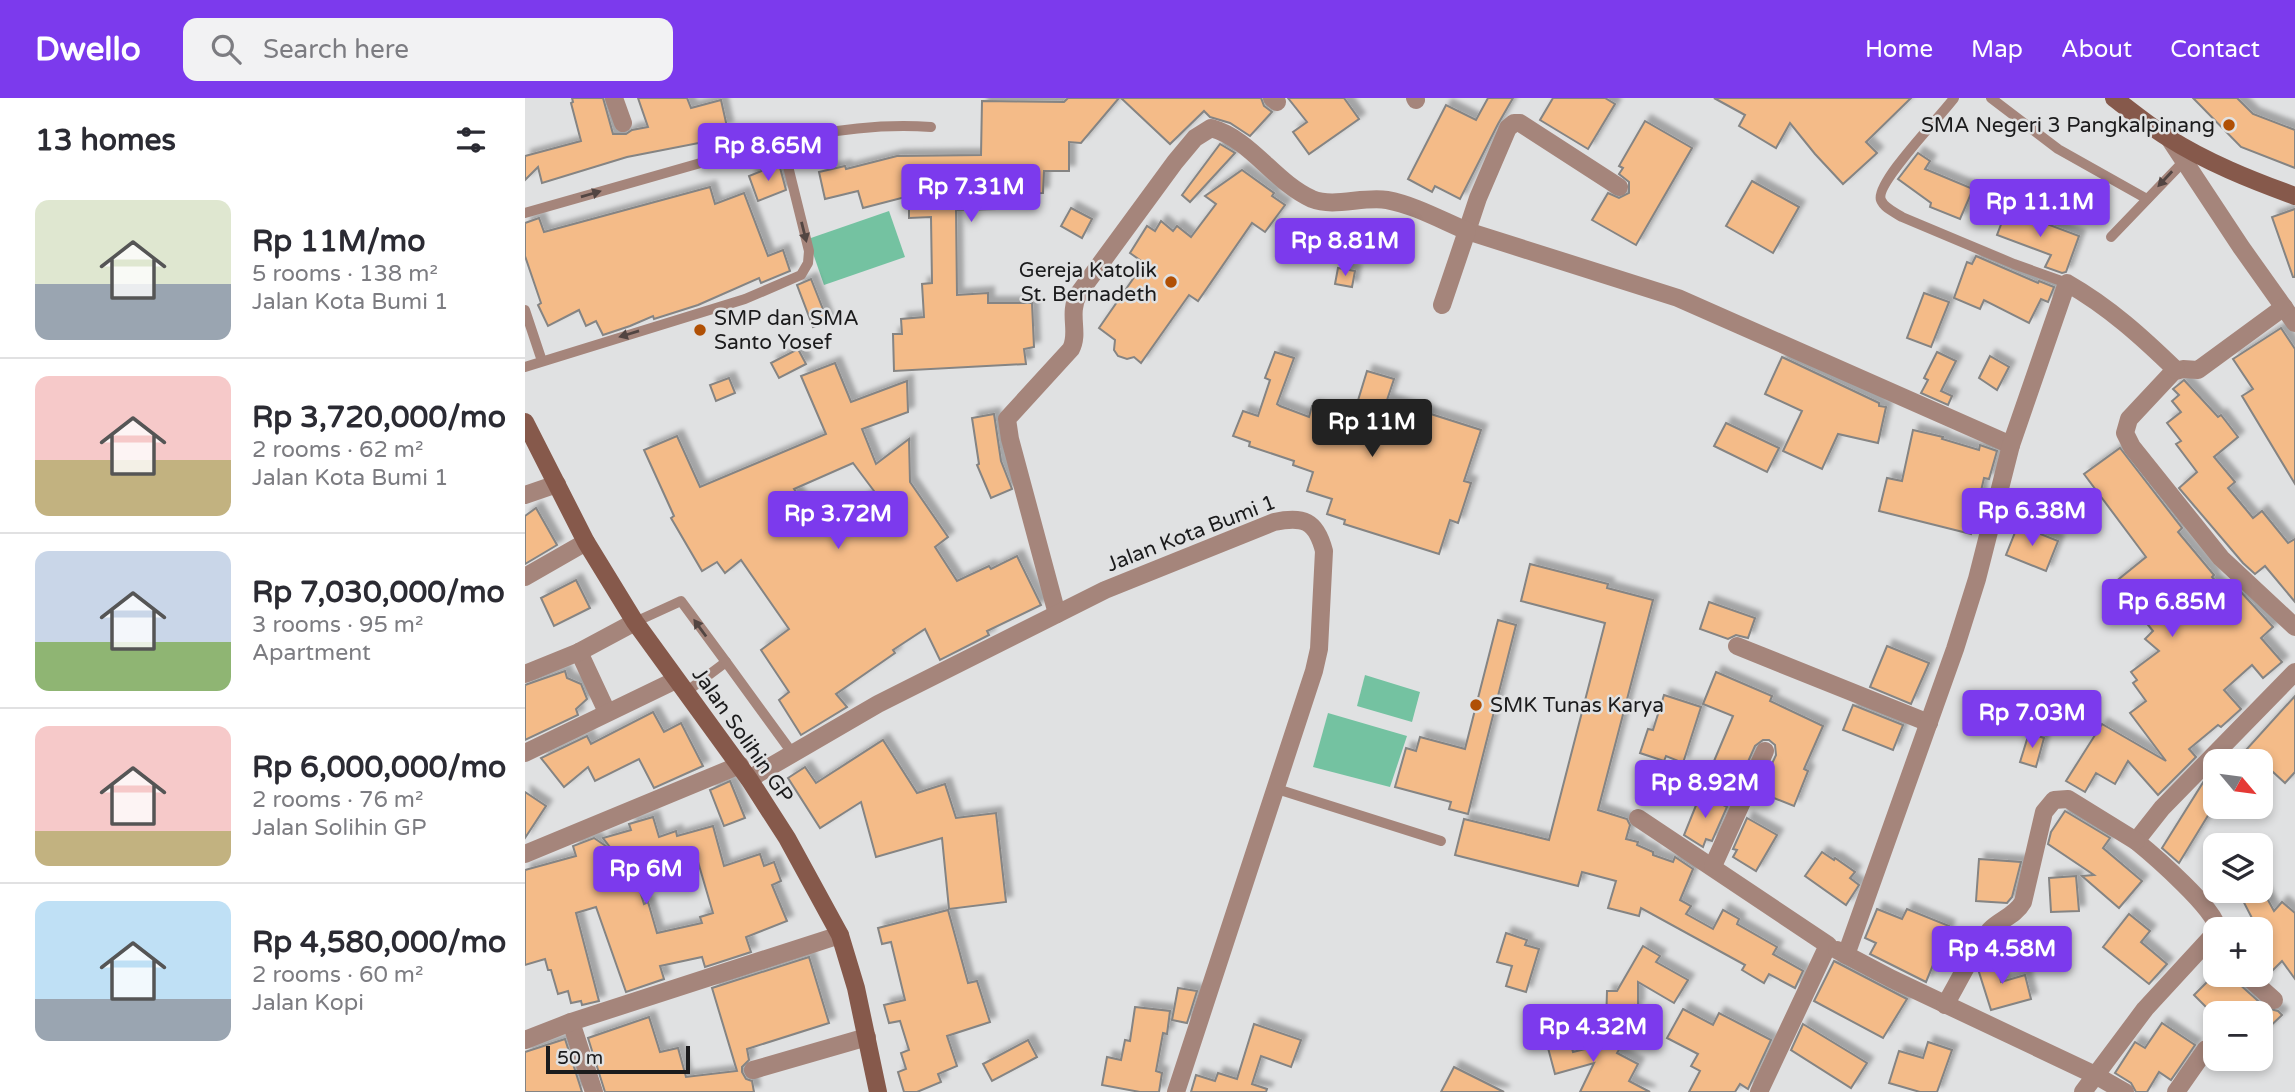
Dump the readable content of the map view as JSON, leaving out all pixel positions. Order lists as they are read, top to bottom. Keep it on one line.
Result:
{"streets":{"main road":["Jalan Solihin GP"],"street":["Jalan Kota Bumi 1"]},"crossings":[["Jalan Kota Bumi 1","Jalan Solihin GP"]],"places":["SMA Negeri 3 Pangkalpinang","Gereja Katolik St. Bernadeth","SMP dan SMA Santo Yosef","SMK Tunas Karya"],"scale_bar":"50 m","north":"bottom right","page":{"header":"Dwello","search":"Search here","nav":["Home","Map","About","Contact"],"heading":"13 homes","price":["Rp 8.65M","Rp 7.31M","Rp 11.1M","Rp 8.81M","Rp 11M","Rp 6.38M","Rp 3.72M","Rp 6.85M","Rp 7.03M","Rp 8.92M","Rp 6M","Rp 4.58M","Rp 4.32M"],"list":[{"name":"Rp 11M/mo","note":"5 rooms · 138 m² · Jalan Kota Bumi 1"},{"name":"Rp 3,720,000/mo","note":"2 rooms · 62 m² · Jalan Kota Bumi 1"},{"name":"Rp 7,030,000/mo","note":"3 rooms · 95 m² · Apartment"},{"name":"Rp 6,000,000/mo","note":"2 rooms · 76 m² · Jalan Solihin GP"},{"name":"Rp 4,580,000/mo","note":"2 rooms · 60 m² · Jalan Kopi"}],"map_buttons":["+","−"],"scale":"50 m"}}
